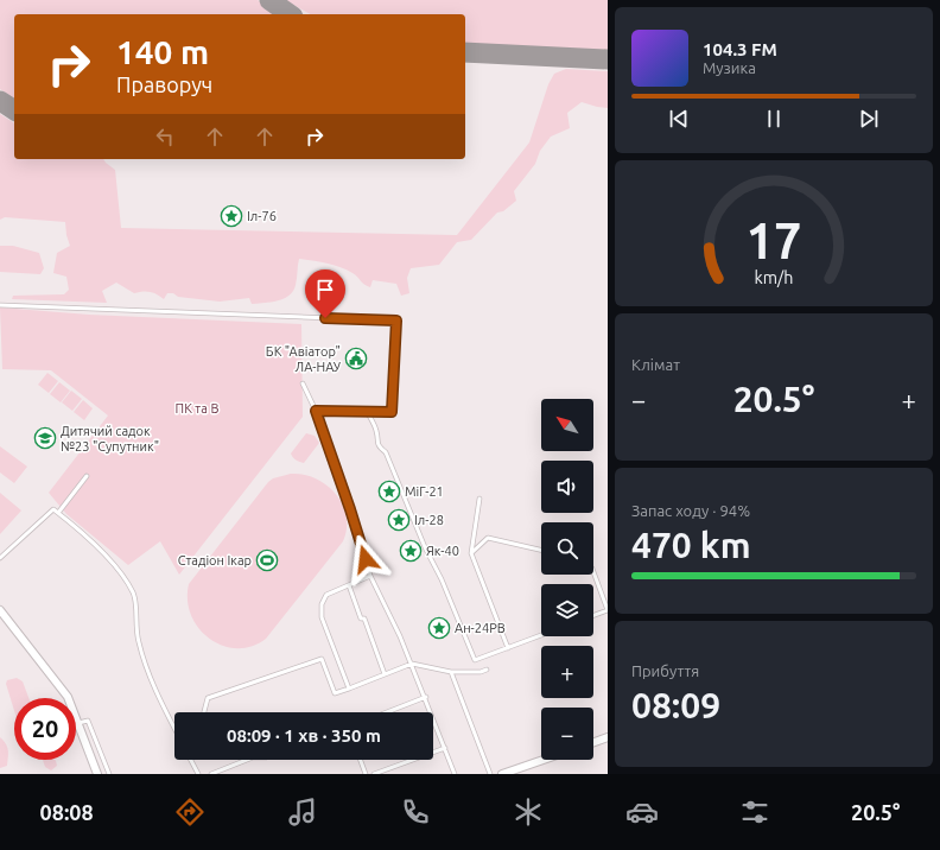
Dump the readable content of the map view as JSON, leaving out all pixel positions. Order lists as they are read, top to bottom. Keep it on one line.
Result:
{"parks":["ПК та В"],"places":{"place":["Іл-76","МіГ-21","Іл-28","Як-40","Ан-24РВ"],"public building":["БК \"Авіатор\" ЛА-НАУ"],"school or university":["Дитячий садок №23 \"Супутник\""],"sports":["Стадіон Ікар"]},"north":"top left","page":{"turn":["140 m","Праворуч"],"song":["104.3 FM","Музика"],"tile":["Клімат",["Запас ходу · 94%","470 km"],["Прибуття","08:09"]],"heat":["−","20.5°","+"],"map_buttons":["+","−"],"limit":"20","trip":"08:09 · 1 хв · 350 m","tabs":["08:08","20.5°"],"gauge":["17","km/h"]}}
